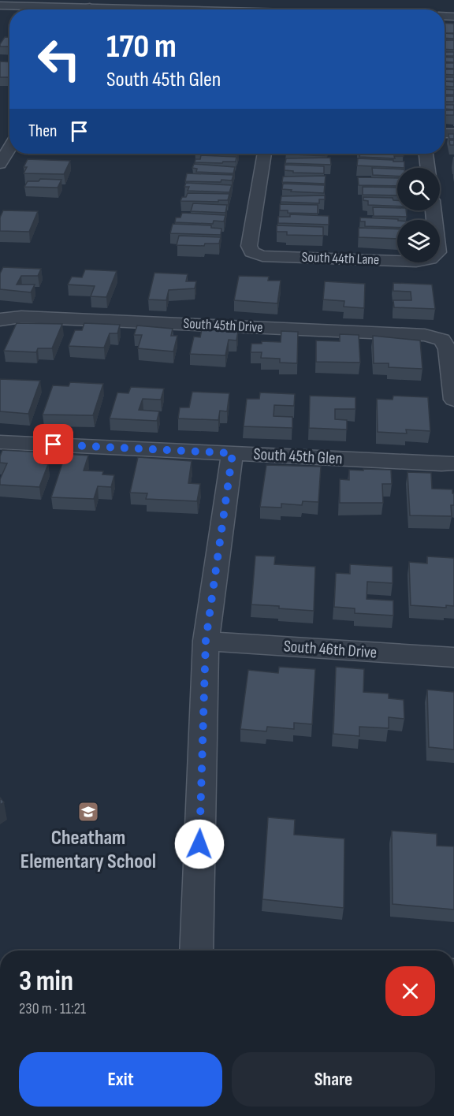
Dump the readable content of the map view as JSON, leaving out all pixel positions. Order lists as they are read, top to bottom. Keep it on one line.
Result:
{"streets":{"street":["South 44th Lane","South 45th Drive","South 45th Glen","South 46th Drive"]},"places":{"school or university":["Cheatham Elementary School"]},"page":{"turn":["170 m","South 45th Glen"],"then":"Then","heading":["3 min","230 m · 11:21"],"buttons":["Exit","Share"]}}
